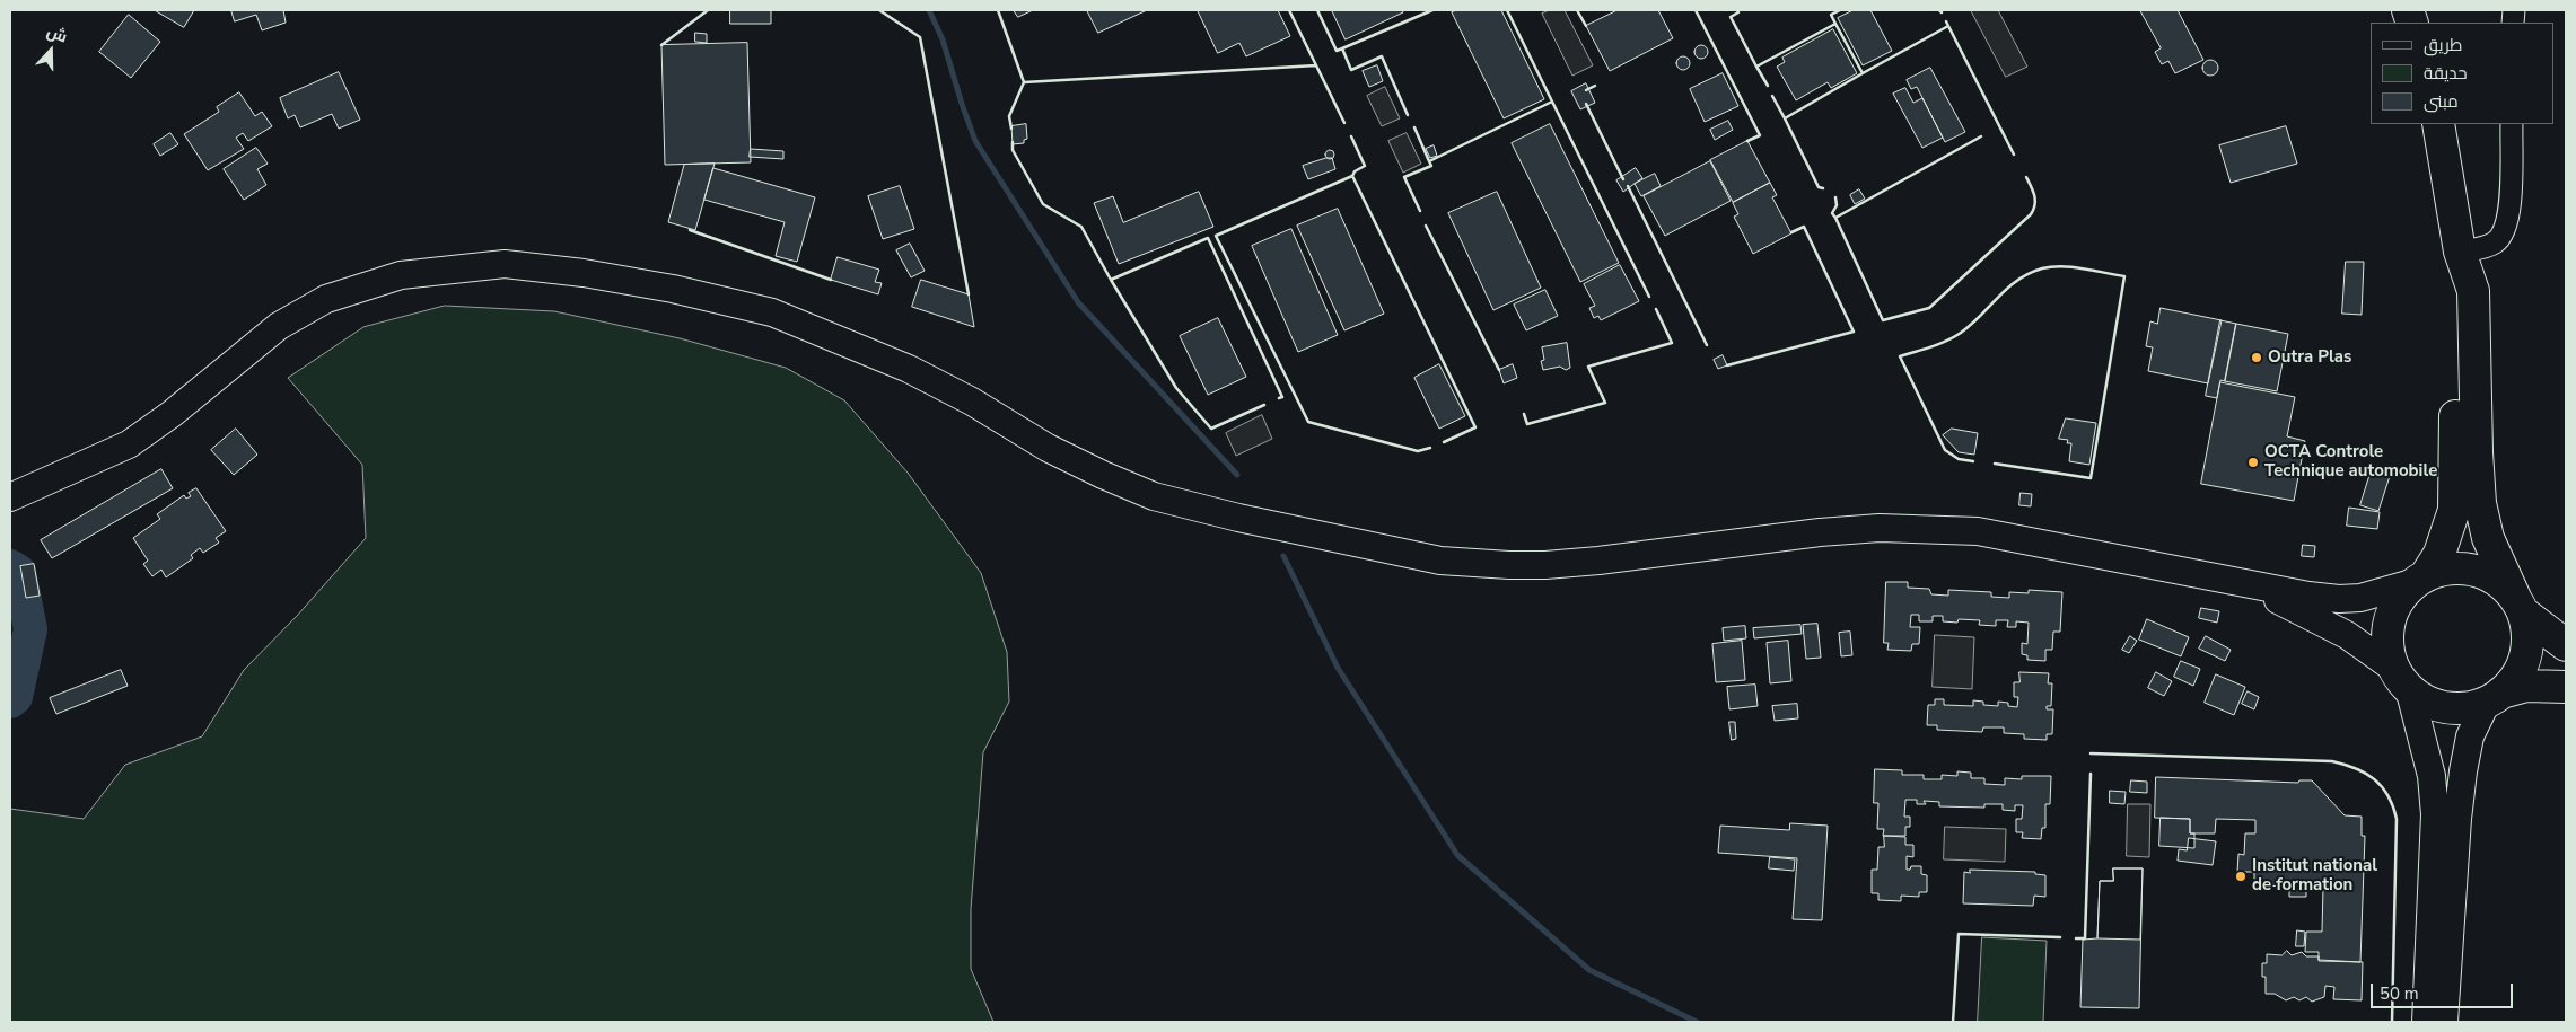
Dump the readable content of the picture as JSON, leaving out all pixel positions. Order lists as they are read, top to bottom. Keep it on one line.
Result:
{"places":["Outra Plas","OCTA Controle Technique automobile","Institut national de formation"],"legend":["طريق","حديقة","مبنى"],"scale_bar":"50 m","north":"top"}
